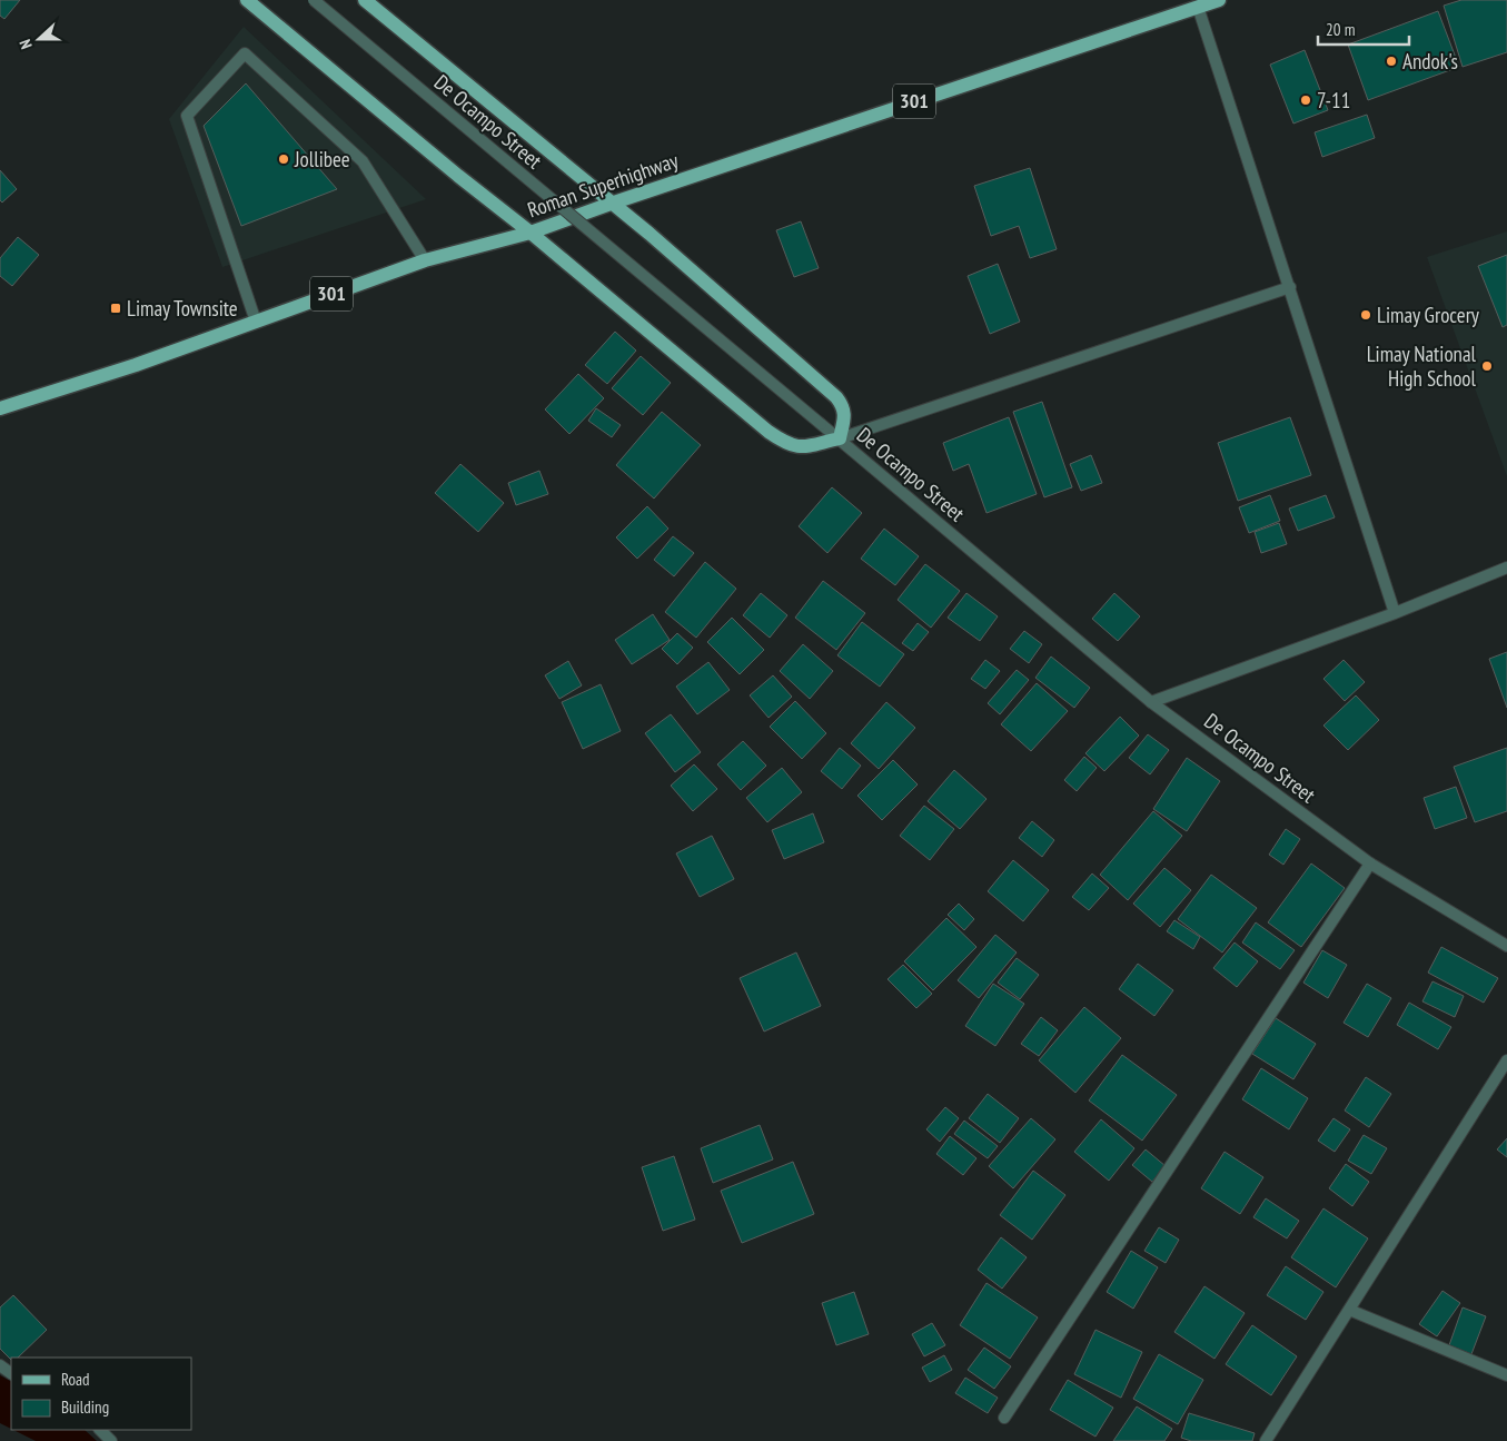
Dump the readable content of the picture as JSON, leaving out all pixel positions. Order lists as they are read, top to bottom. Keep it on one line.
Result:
{"streets":{"main road":["301","Roman Superhighway"],"street":["De Ocampo Street"]},"places":{"other":["Andok's","7-11","Jollibee","Limay Grocery","Limay National High School"],"transit":["Limay Townsite"]},"legend":["Road","Building"],"scale_bar":"20 m","north":"left"}
